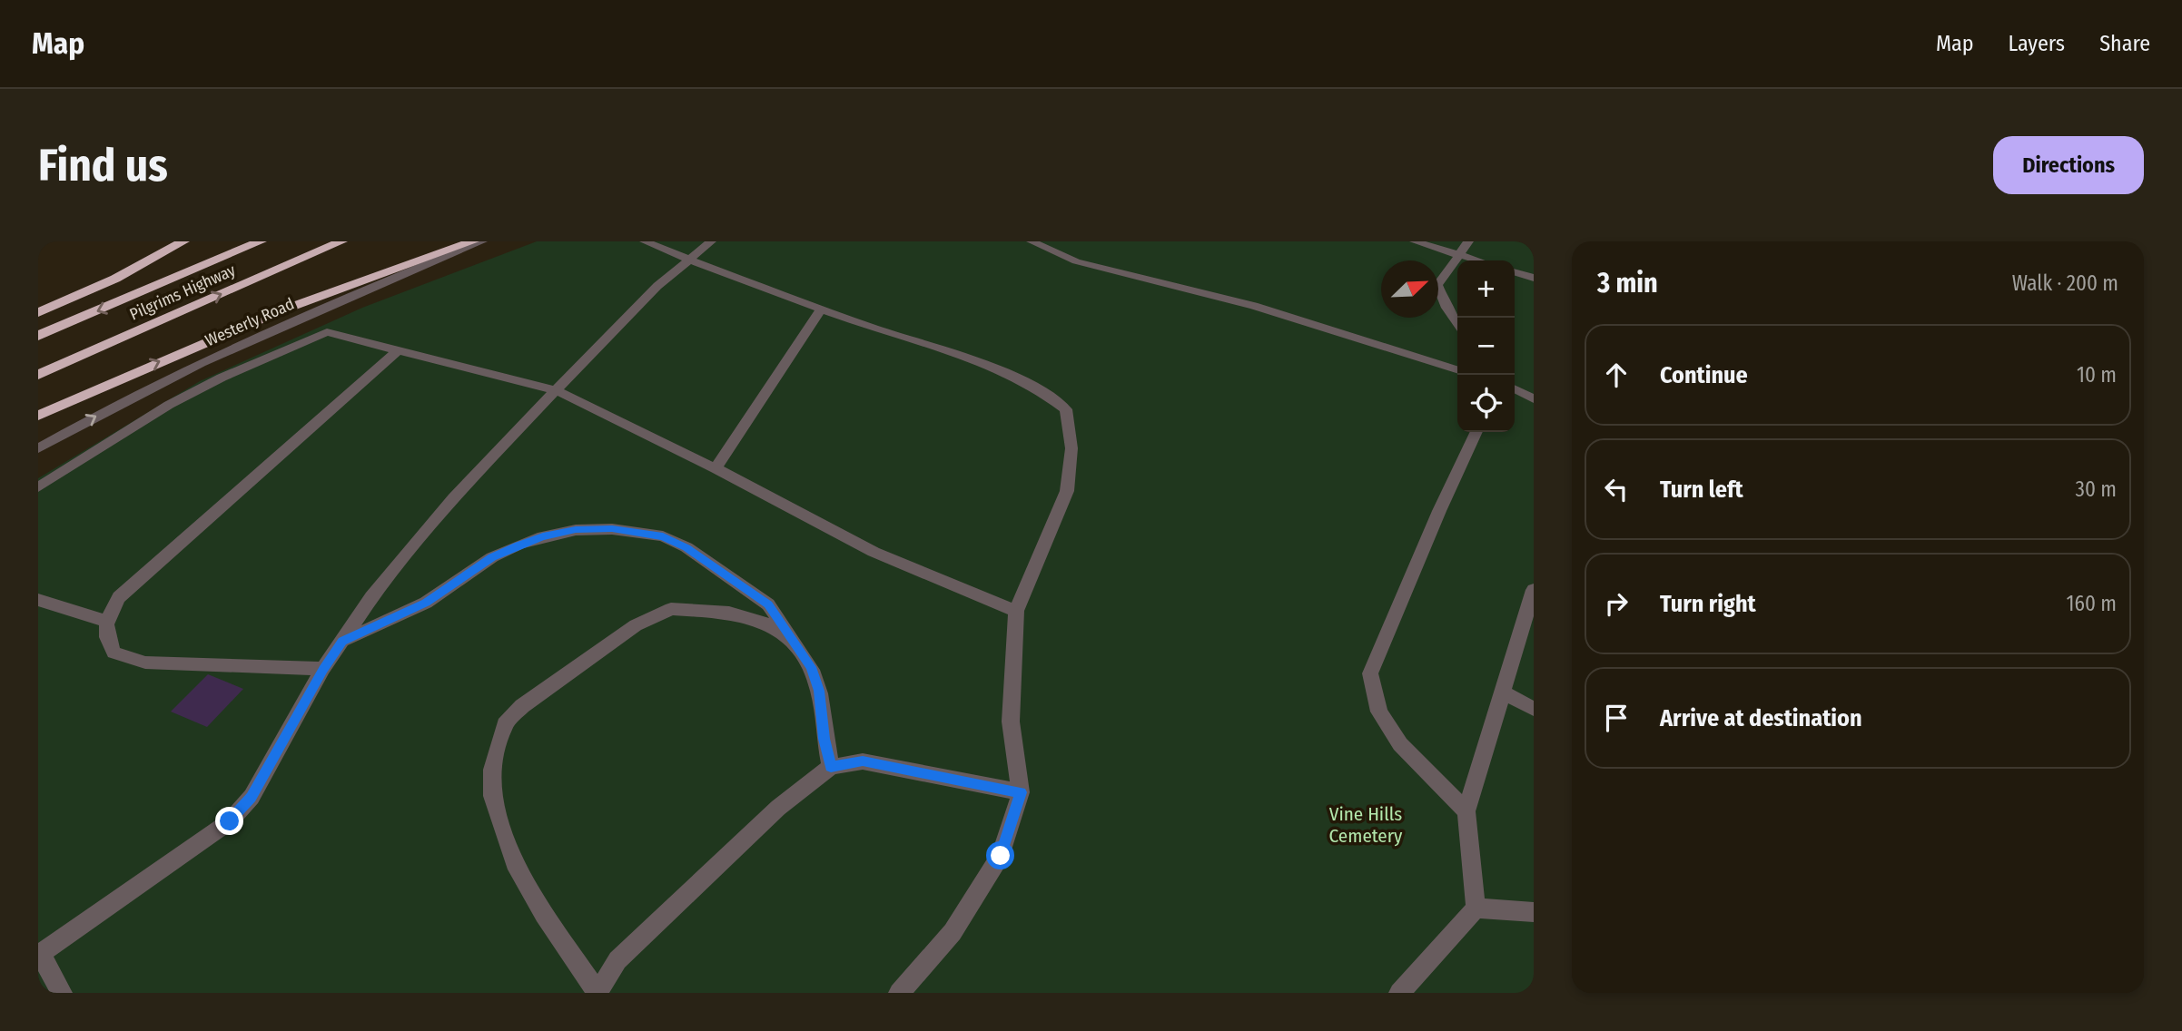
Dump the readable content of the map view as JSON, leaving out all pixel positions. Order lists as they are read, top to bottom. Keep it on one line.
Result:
{"streets":{"highway":["Pilgrims Highway"],"street":["Westerly Road"]},"parks":["Vine Hills Cemetery"],"north":"top right","page":{"header":"Map","nav":["Map","Layers","Share"],"buttons":"Directions","title":"Find us","heading":["3 min","Walk · 200 m"],"map_buttons":["+","−"],"list":[["Continue","10 m"],["Turn left","30 m"],["Turn right","160 m"],"Arrive at destination"]}}
